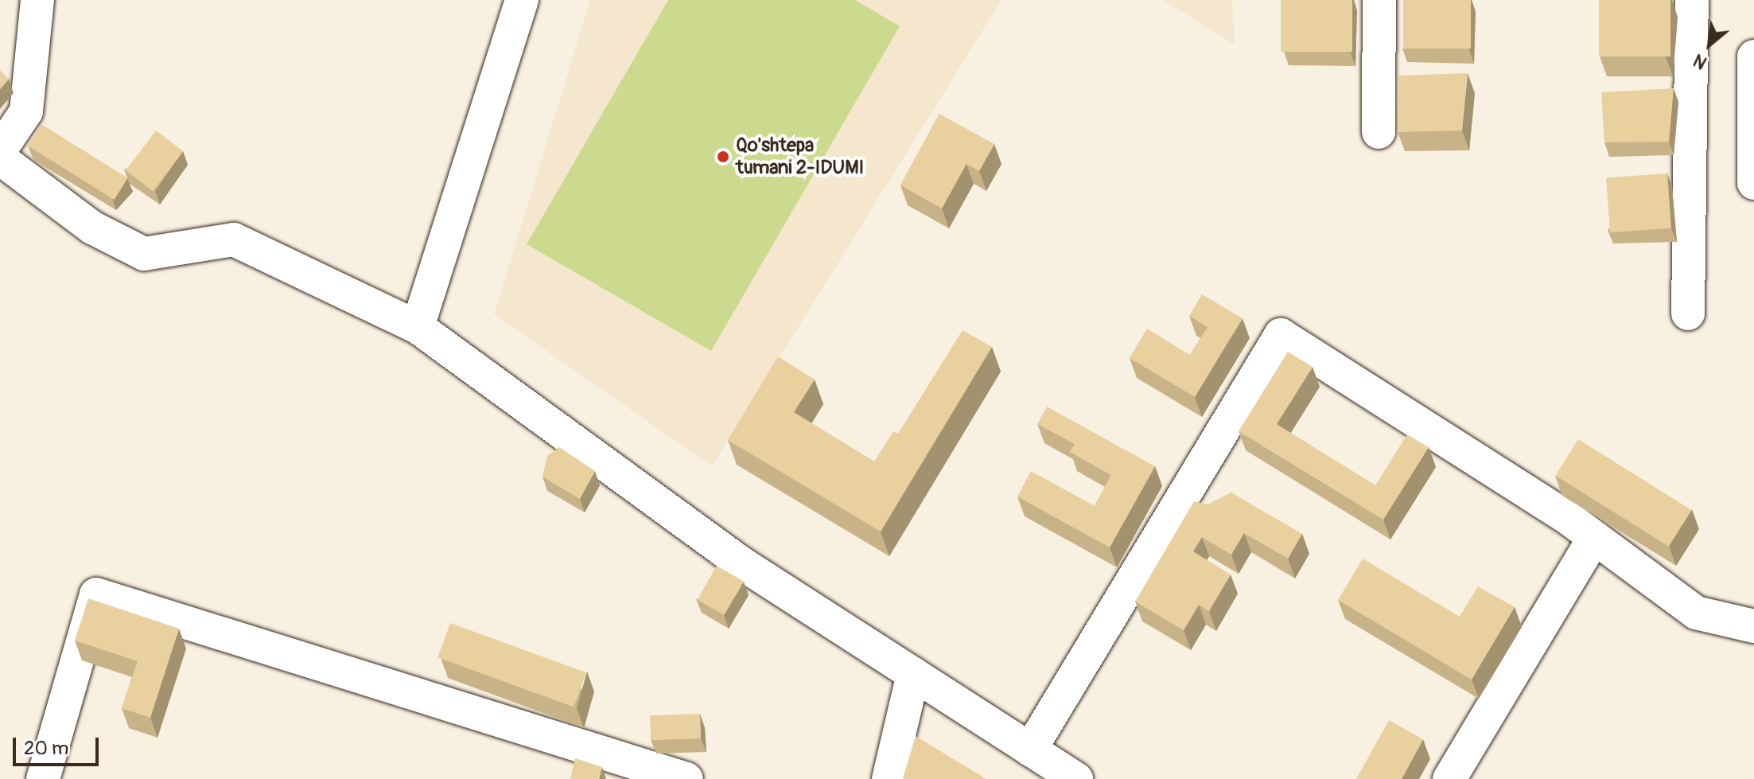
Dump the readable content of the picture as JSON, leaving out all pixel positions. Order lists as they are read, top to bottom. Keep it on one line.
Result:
{"places":["Qo'shtepa tumani 2-IDUMI"],"scale_bar":"20 m","north":"bottom left"}
